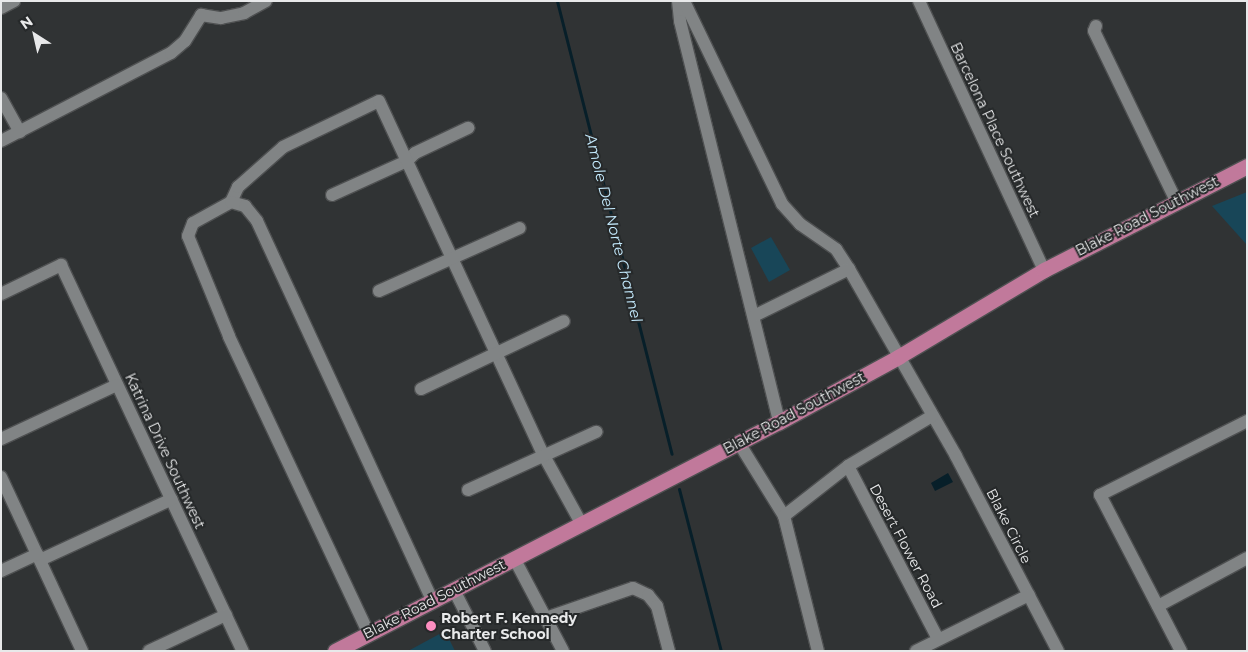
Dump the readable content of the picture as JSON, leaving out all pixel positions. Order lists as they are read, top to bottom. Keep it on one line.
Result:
{"streets":{"main road":["Blake Road Southwest"],"street":["Barcelona Place Southwest","Katrina Drive Southwest","Blake Circle","Desert Flower Road"]},"crossings":[["Barcelona Place Southwest","Blake Road Southwest"],["Blake Road Southwest","Blake Circle"]],"water":["Amole Del Norte Channel"],"places":["Robert F. Kennedy Charter School"],"north":"top left"}
